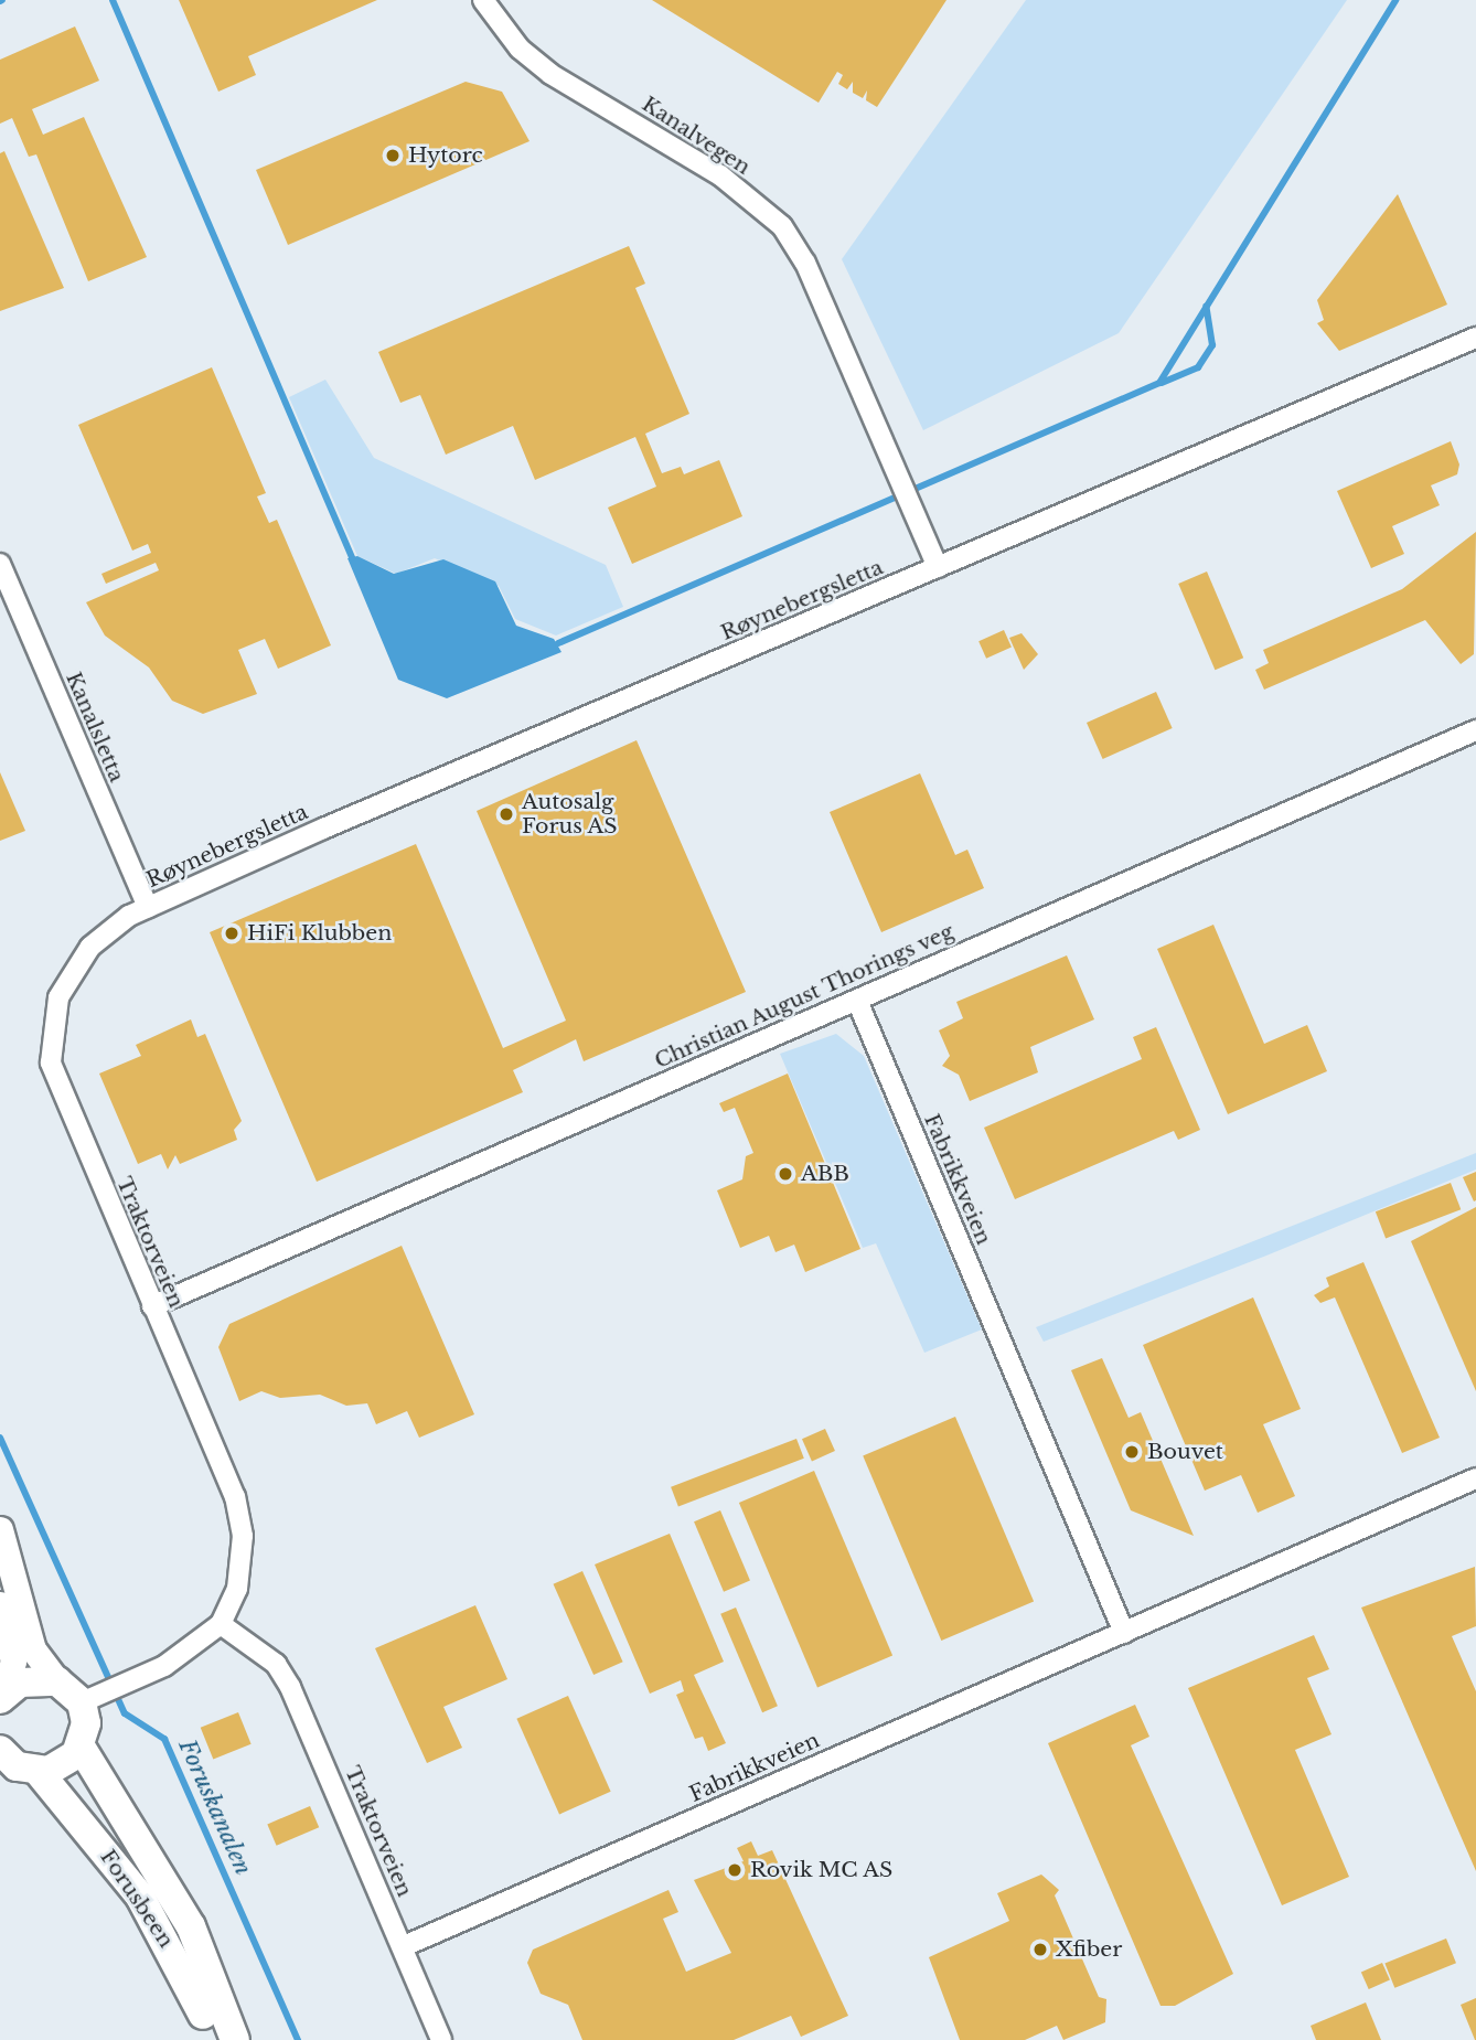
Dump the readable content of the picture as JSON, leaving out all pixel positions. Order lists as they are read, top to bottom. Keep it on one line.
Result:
{"streets":{"main road":["Forusbeen"],"street":["Kanalvegen","Røynebergsletta","Kanalsletta","Christian August Thorings veg","Fabrikkveien","Traktorveien"]},"crossings":[["Kanalvegen","Røynebergsletta"],["Røynebergsletta","Kanalsletta"],["Røynebergsletta","Traktorveien"],["Kanalsletta","Traktorveien"],["Christian August Thorings veg","Fabrikkveien"],["Christian August Thorings veg","Traktorveien"],["Fabrikkveien","Traktorveien"]],"water":["Foruskanalen"],"places":["Hytorc","Autosalg Forus AS","HiFi Klubben","ABB","Bouvet","Rovik MC AS","Xfiber"]}
